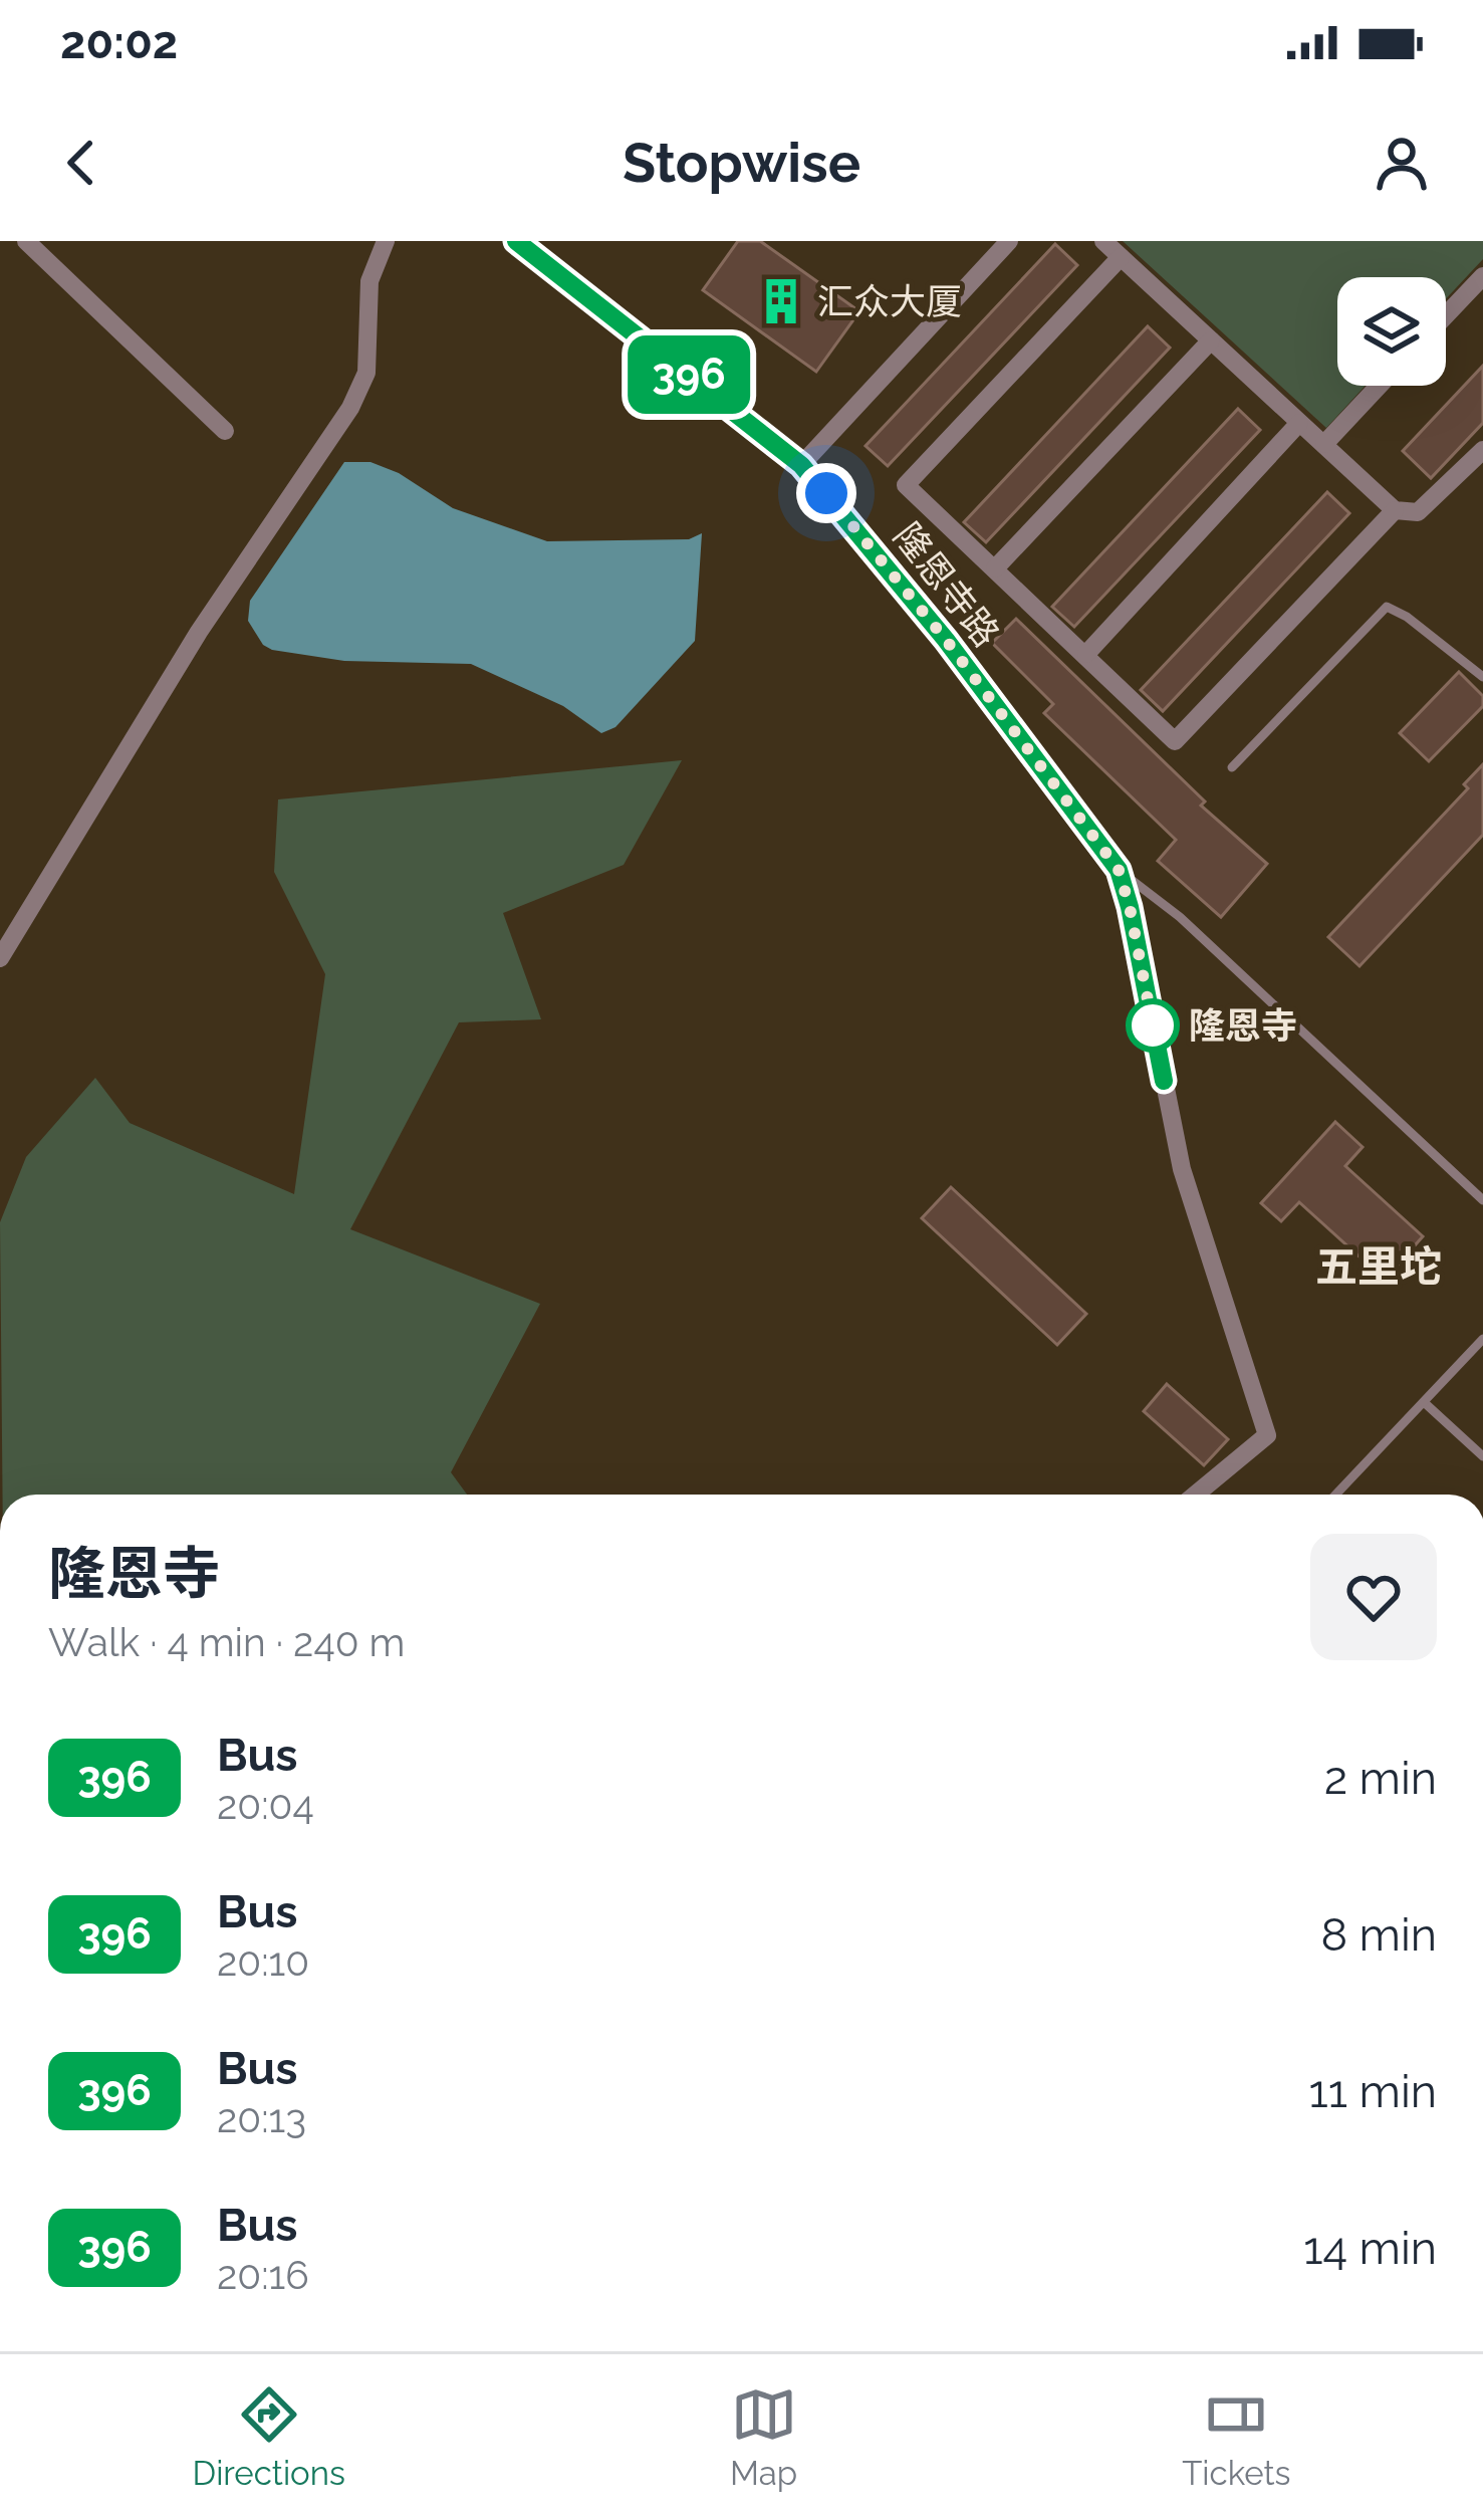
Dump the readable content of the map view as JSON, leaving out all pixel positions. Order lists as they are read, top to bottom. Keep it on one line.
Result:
{"streets":{"street":["隆恩寺路"]},"districts":["五里坨"],"places":{"building":["汇众大厦"],"other":["隆恩寺"]},"lines":["bus line 396"],"page":{"status":"20:02","header":"Stopwise","on_map":"396","heading":["隆恩寺","Walk · 4 min · 240 m"],"list":[{"mark":"396","name":"Bus","note":"20:04","value":"2 min"},{"mark":"396","name":"Bus","note":"20:10","value":"8 min"},{"mark":"396","name":"Bus","note":"20:13","value":"11 min"},{"mark":"396","name":"Bus","note":"20:16","value":"14 min"}],"tabs":["Directions","Map","Tickets"]}}
